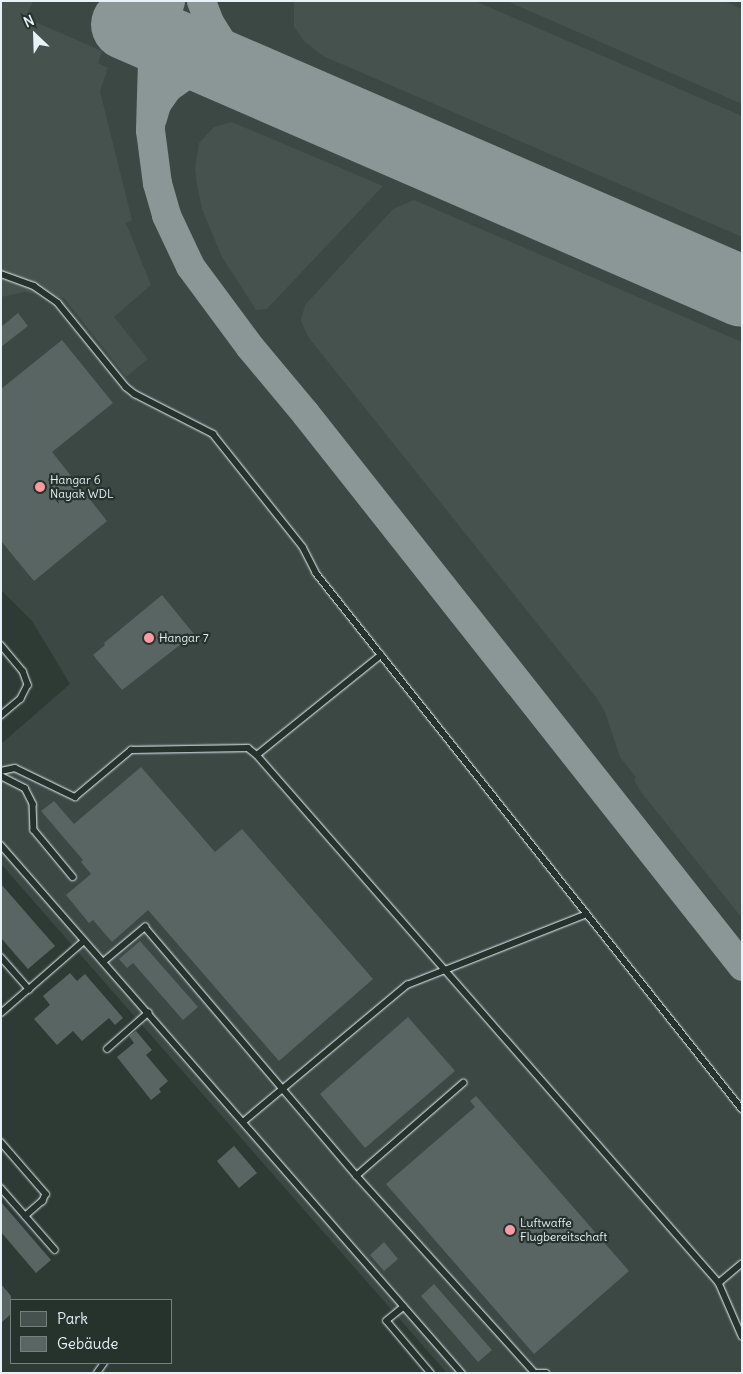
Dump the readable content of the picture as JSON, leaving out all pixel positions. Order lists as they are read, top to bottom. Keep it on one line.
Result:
{"places":["Hangar 6 Nayak WDL","Hangar 7","Luftwaffe Flugbereitschaft"],"legend":["Park","Gebäude"],"north":"top left"}
